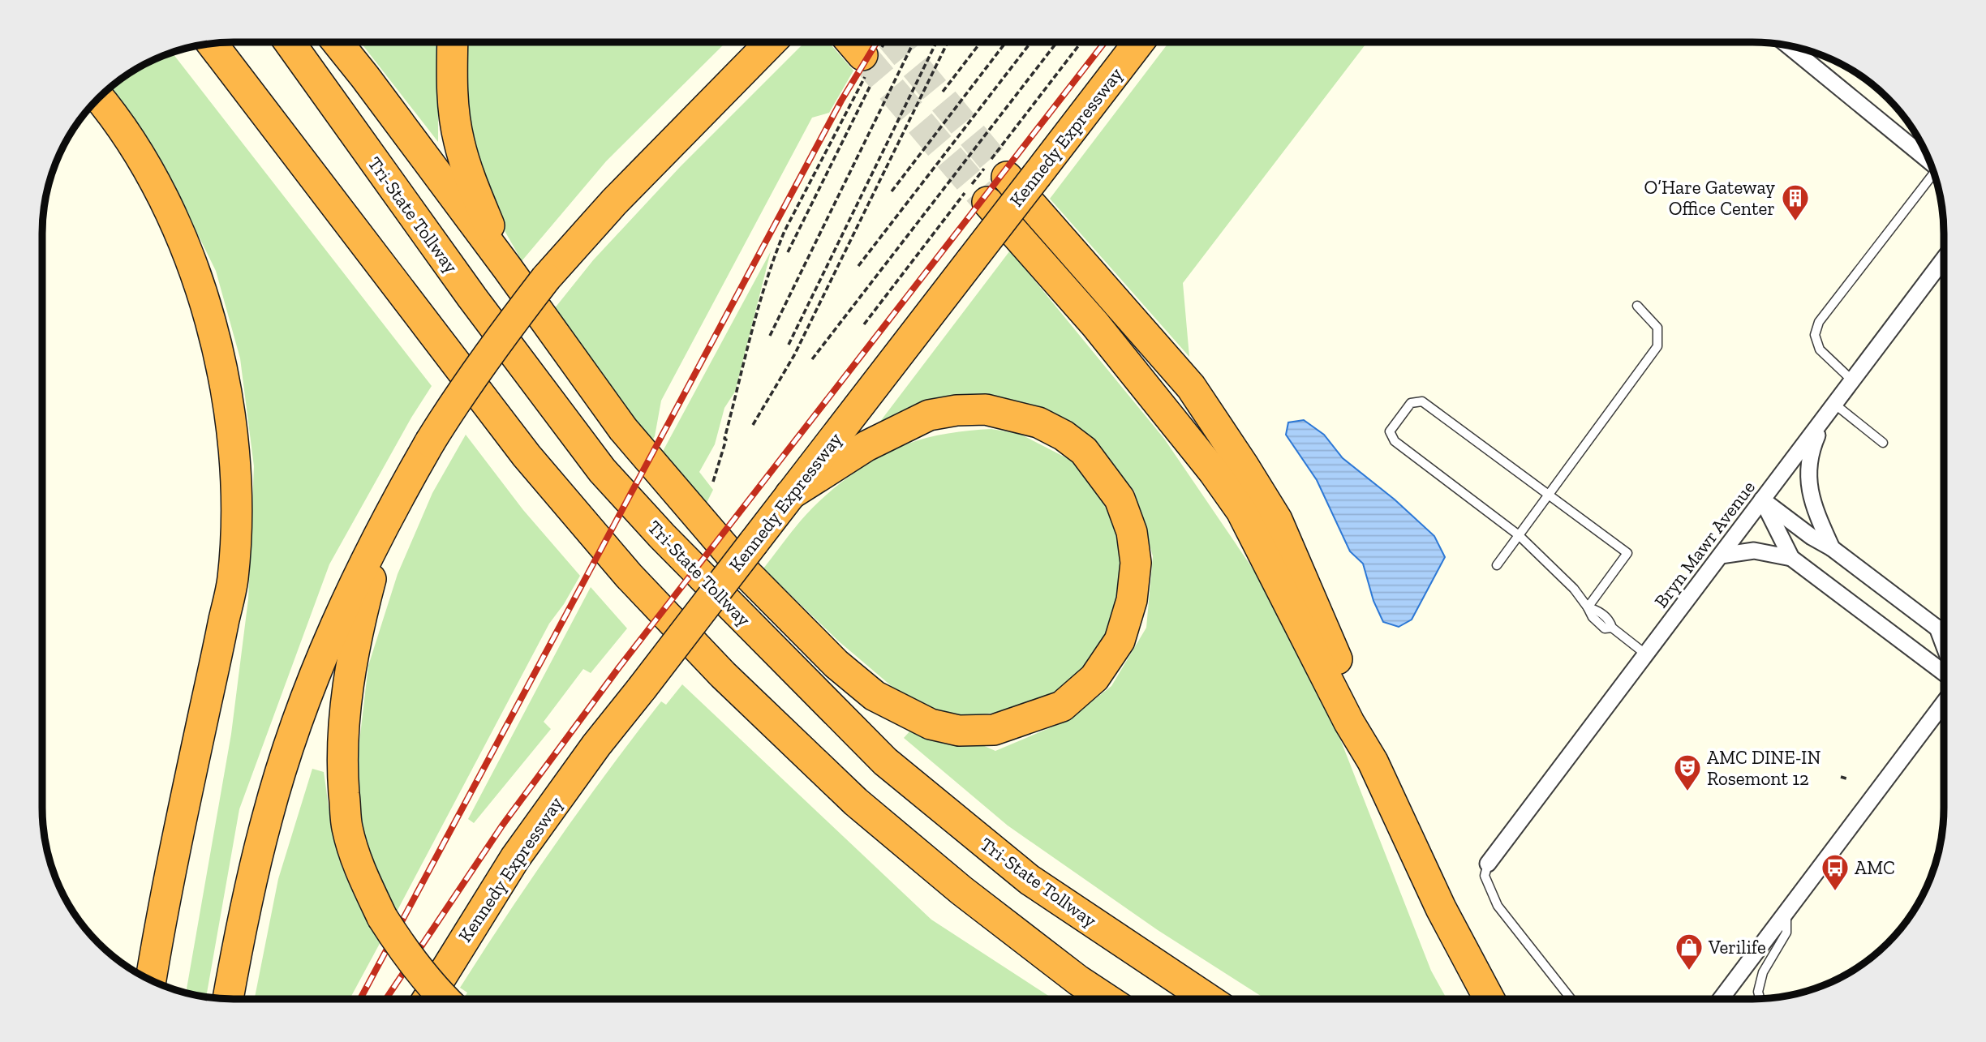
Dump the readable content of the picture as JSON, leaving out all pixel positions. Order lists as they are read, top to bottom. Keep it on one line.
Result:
{"streets":{"highway":["Kennedy Expressway","Tri-State Tollway"],"street":["Bryn Mawr Avenue"]},"places":{"building":["O’Hare Gateway Office Center"],"theatre":["AMC DINE-IN Rosemont 12"],"bus stop":["AMC"],"shop":["Verilife"]}}
